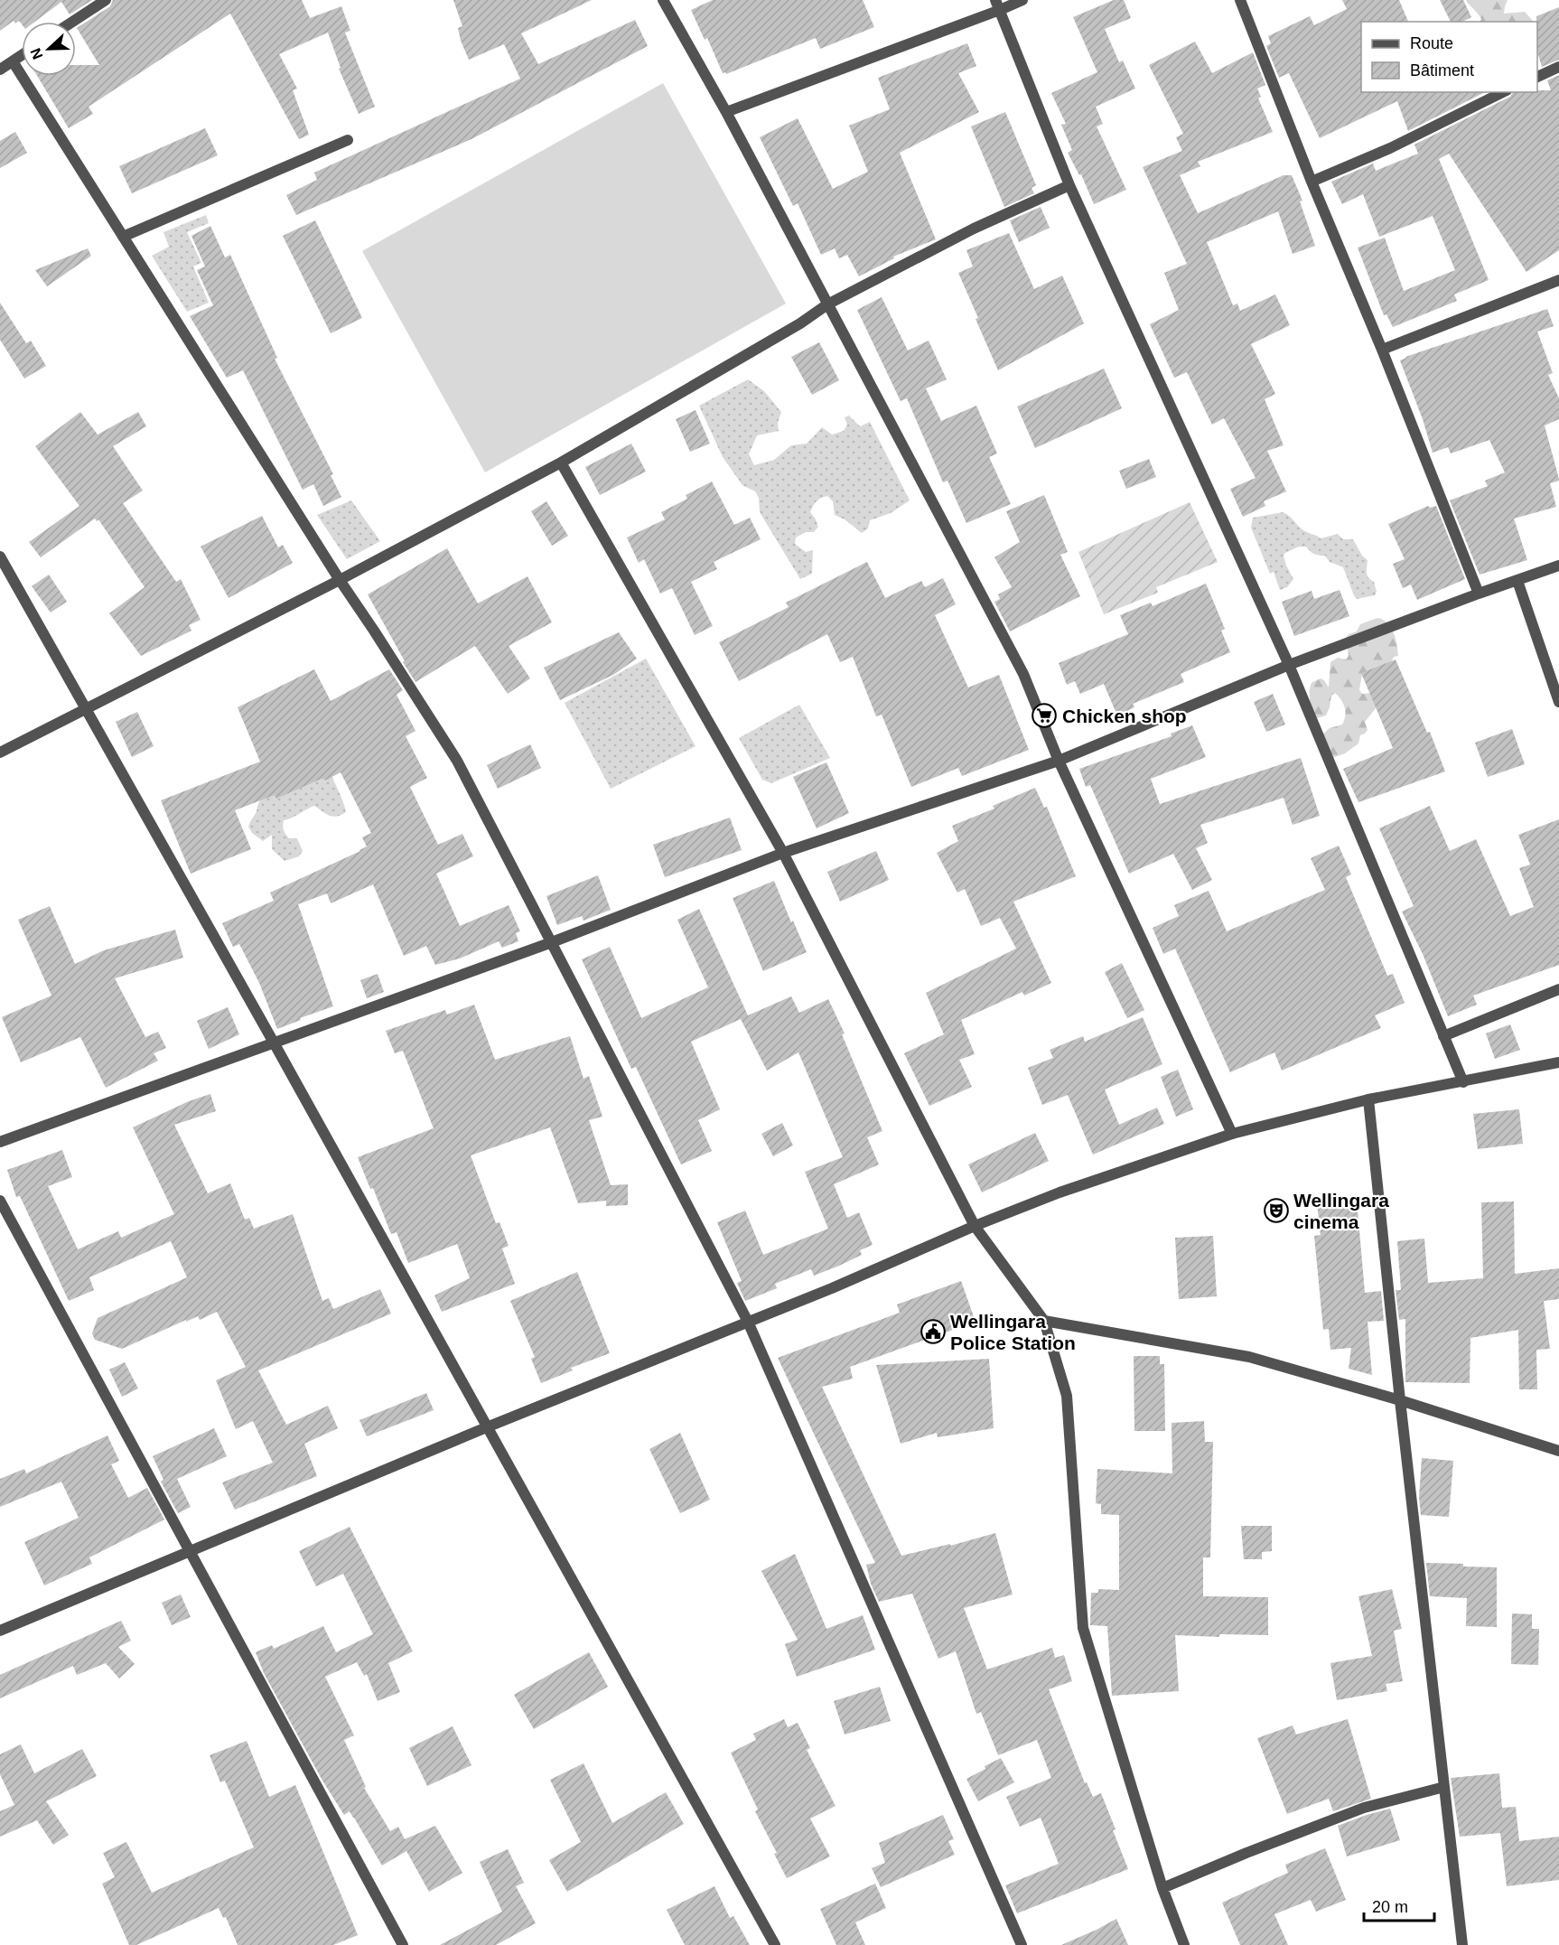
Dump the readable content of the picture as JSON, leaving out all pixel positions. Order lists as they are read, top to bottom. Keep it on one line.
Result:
{"places":{"supermarket":["Chicken shop"],"theatre":["Wellingara cinema"],"public building":["Wellingara Police Station"]},"legend":["Route","Bâtiment"],"scale_bar":"20 m","north":"left"}
